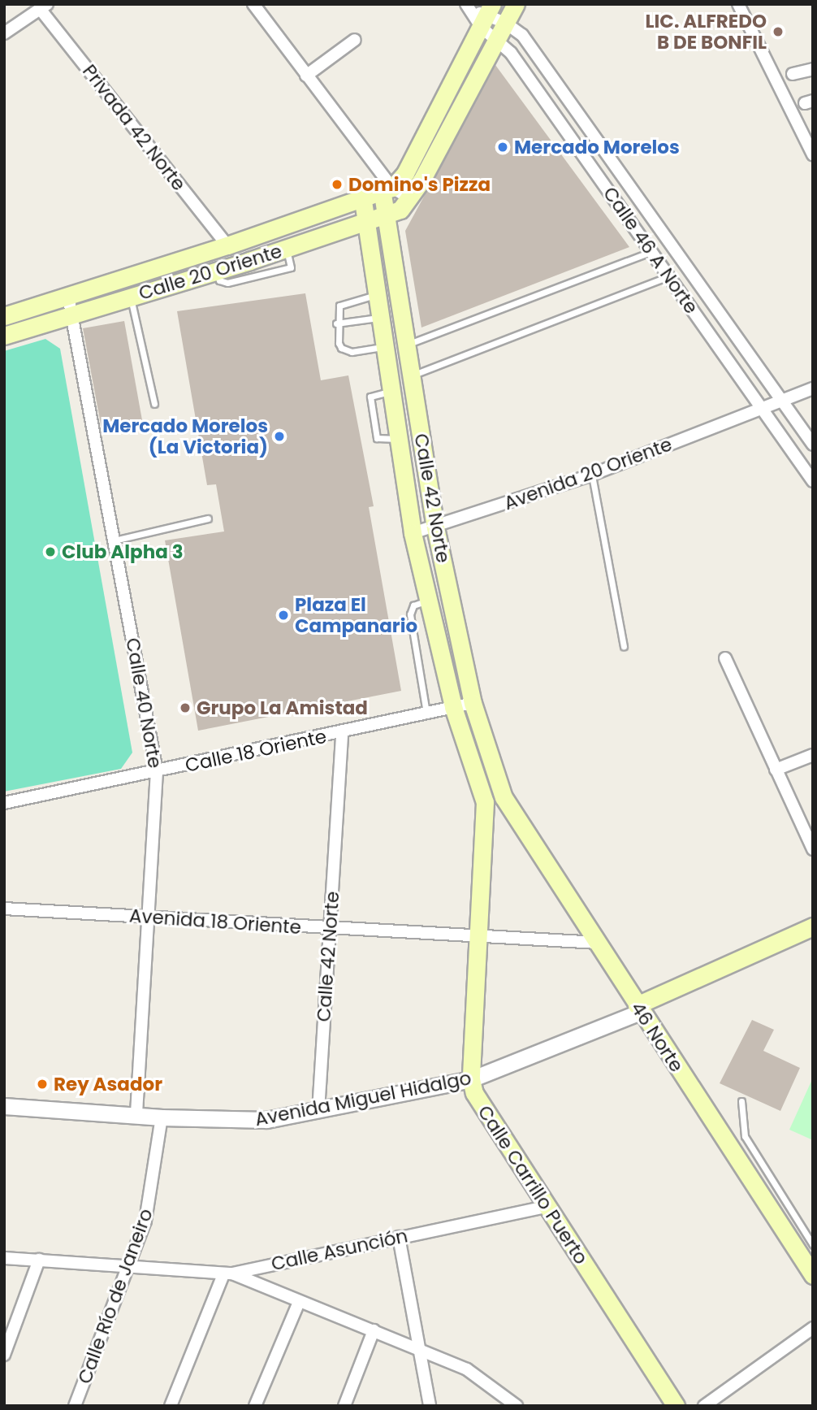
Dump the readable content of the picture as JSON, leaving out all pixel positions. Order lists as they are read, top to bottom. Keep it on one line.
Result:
{"streets":{"main road":["Calle 20 Oriente","Calle 42 Norte","46 Norte","Calle Carrillo Puerto"],"street":["Privada 42 Norte","Calle 46 A Norte","Avenida 20 Oriente","Calle 40 Norte","Calle 18 Oriente","Avenida 18 Oriente","Avenida Miguel Hidalgo","Calle Asunción","Calle Río de Janeiro"]},"crossings":[["Privada 42 Norte","Calle 20 Oriente"],["Calle 46 A Norte","Avenida 20 Oriente"],["Calle 20 Oriente","Calle 42 Norte"],["Calle 20 Oriente","Calle 40 Norte"],["Avenida 20 Oriente","Calle 42 Norte"],["Calle 42 Norte","Calle 18 Oriente"],["Calle 42 Norte","Avenida 18 Oriente"],["Calle 42 Norte","46 Norte"],["Calle 42 Norte","Avenida Miguel Hidalgo"],["Calle 42 Norte","Calle Carrillo Puerto"],["Calle 40 Norte","Calle 18 Oriente"],["Calle 40 Norte","Avenida 18 Oriente"],["Calle 40 Norte","Avenida Miguel Hidalgo"],["Avenida 18 Oriente","46 Norte"],["Avenida 18 Oriente","Calle Carrillo Puerto"],["46 Norte","Avenida Miguel Hidalgo"],["Avenida Miguel Hidalgo","Calle Carrillo Puerto"],["Avenida Miguel Hidalgo","Calle Río de Janeiro"],["Calle Carrillo Puerto","Calle Asunción"],["Calle Asunción","Calle Río de Janeiro"]],"places":["LIC. ALFREDO B DE BONFIL","Mercado Morelos","Domino's Pizza","Mercado Morelos (La Victoria)","Club Alpha 3","Plaza El Campanario","Grupo La Amistad","Rey Asador"]}
